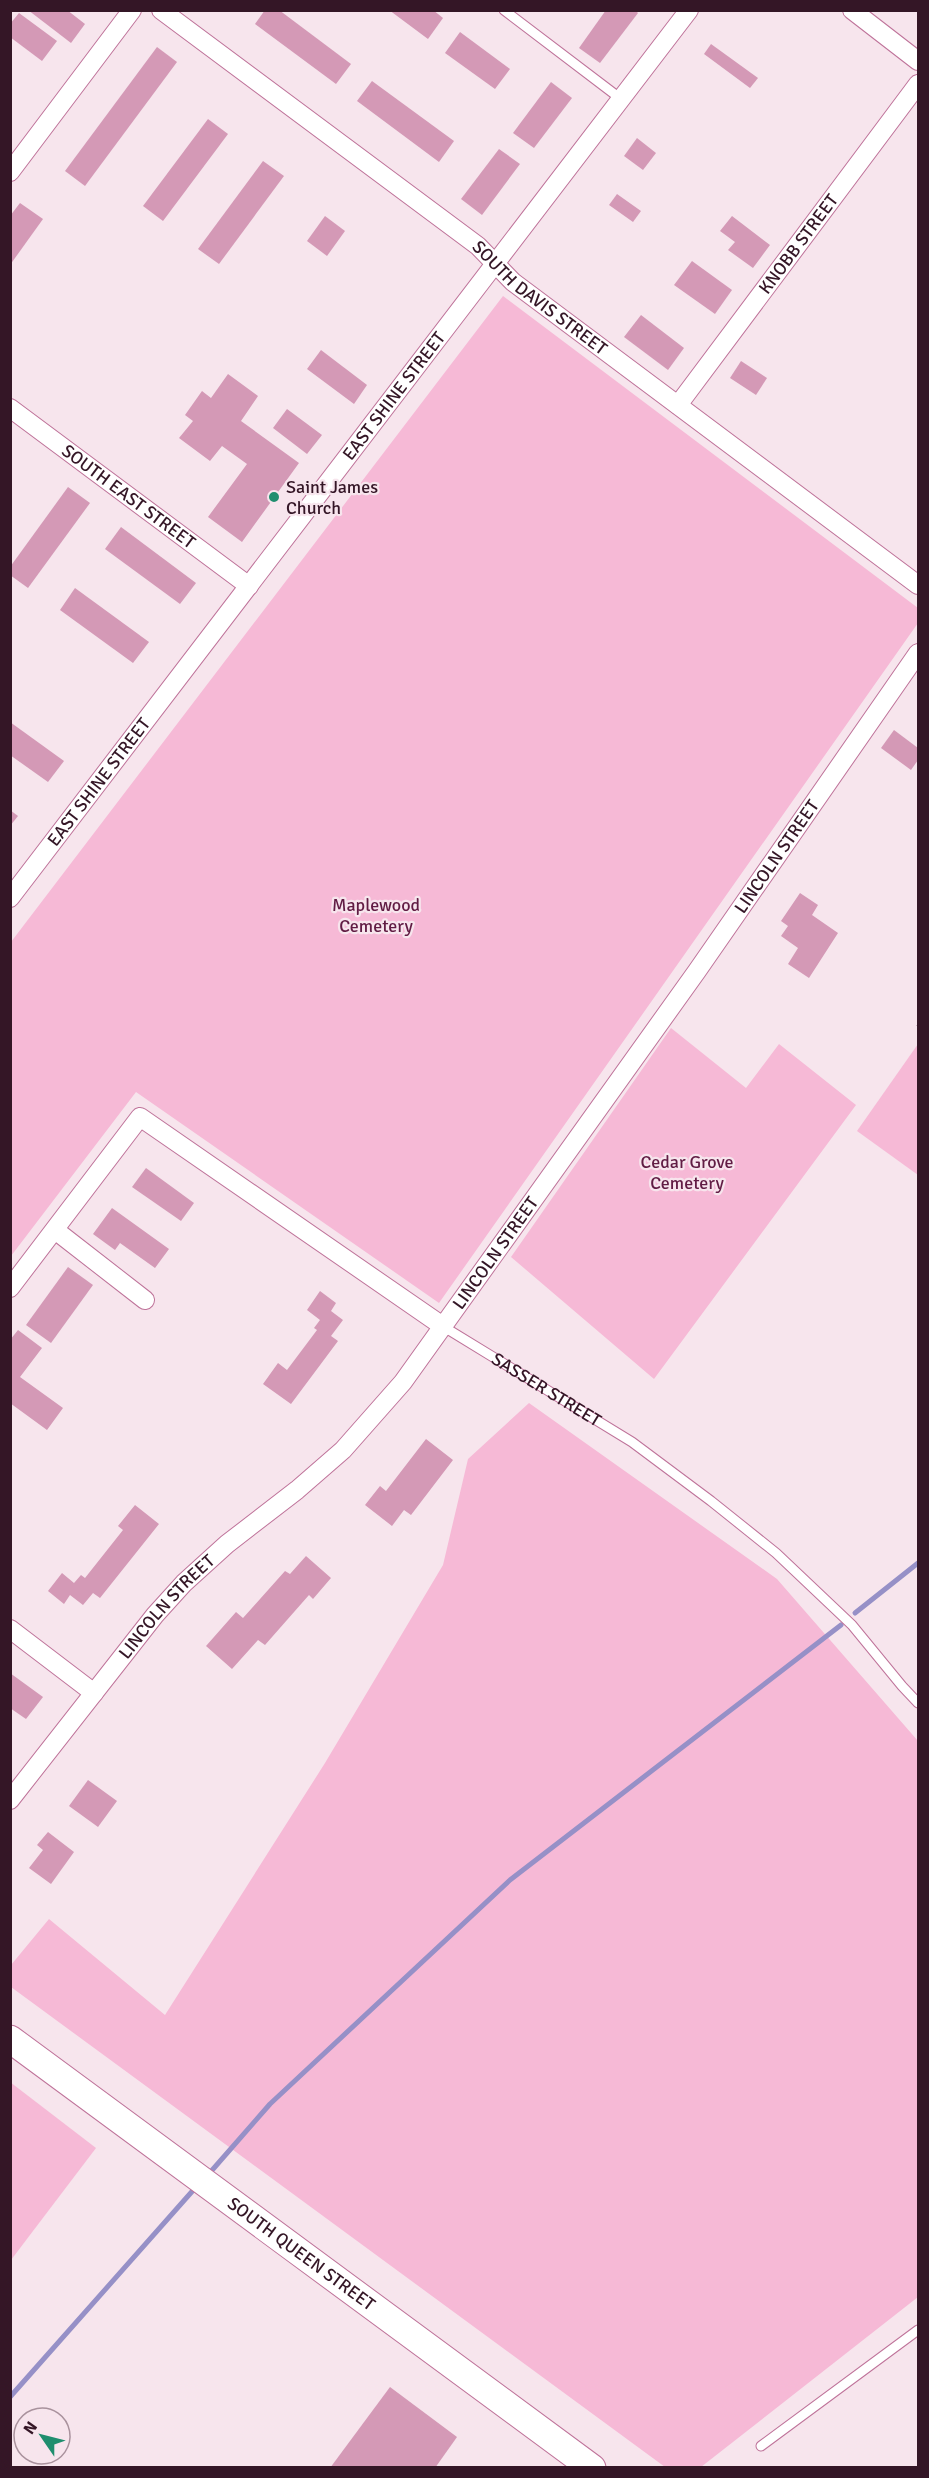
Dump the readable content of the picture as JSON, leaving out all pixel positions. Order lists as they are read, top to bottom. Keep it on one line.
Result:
{"streets":{"main road":["SOUTH QUEEN STREET"],"street":["KNOBB STREET","SOUTH DAVIS STREET","EAST SHINE STREET","SOUTH EAST STREET","LINCOLN STREET","SASSER STREET"]},"crossings":[["KNOBB STREET","SOUTH DAVIS STREET"],["SOUTH DAVIS STREET","EAST SHINE STREET"],["EAST SHINE STREET","SOUTH EAST STREET"],["LINCOLN STREET","SASSER STREET"]],"parks":["Maplewood Cemetery","Cedar Grove Cemetery"],"places":["Saint James Church"],"north":"top left"}
